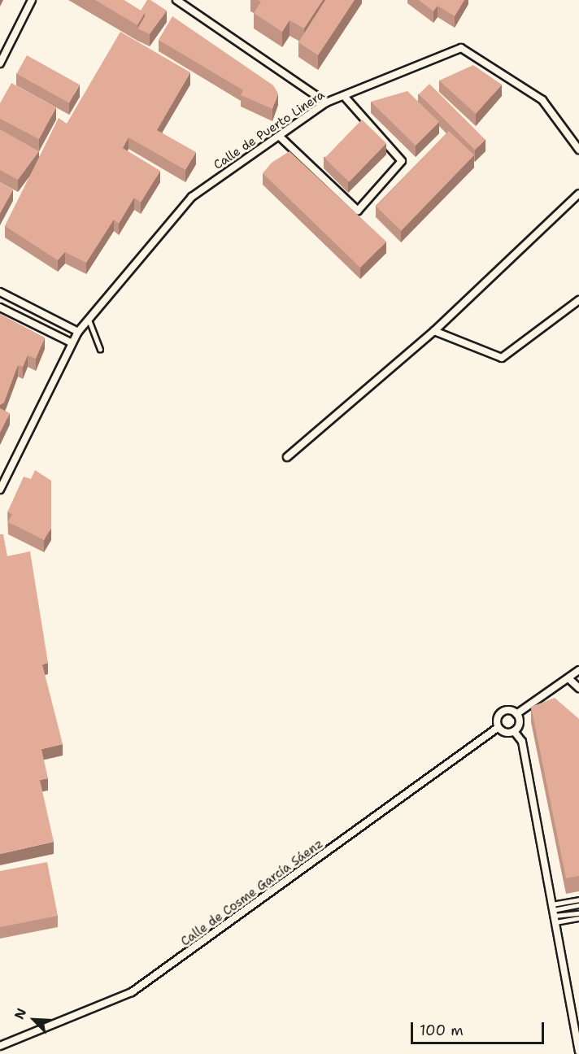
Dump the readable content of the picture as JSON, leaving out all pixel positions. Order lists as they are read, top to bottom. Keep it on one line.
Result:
{"streets":{"street":["Calle de Puerto Linera","Calle de Cosme García Sáenz"]},"scale_bar":"100 m","north":"top left"}
